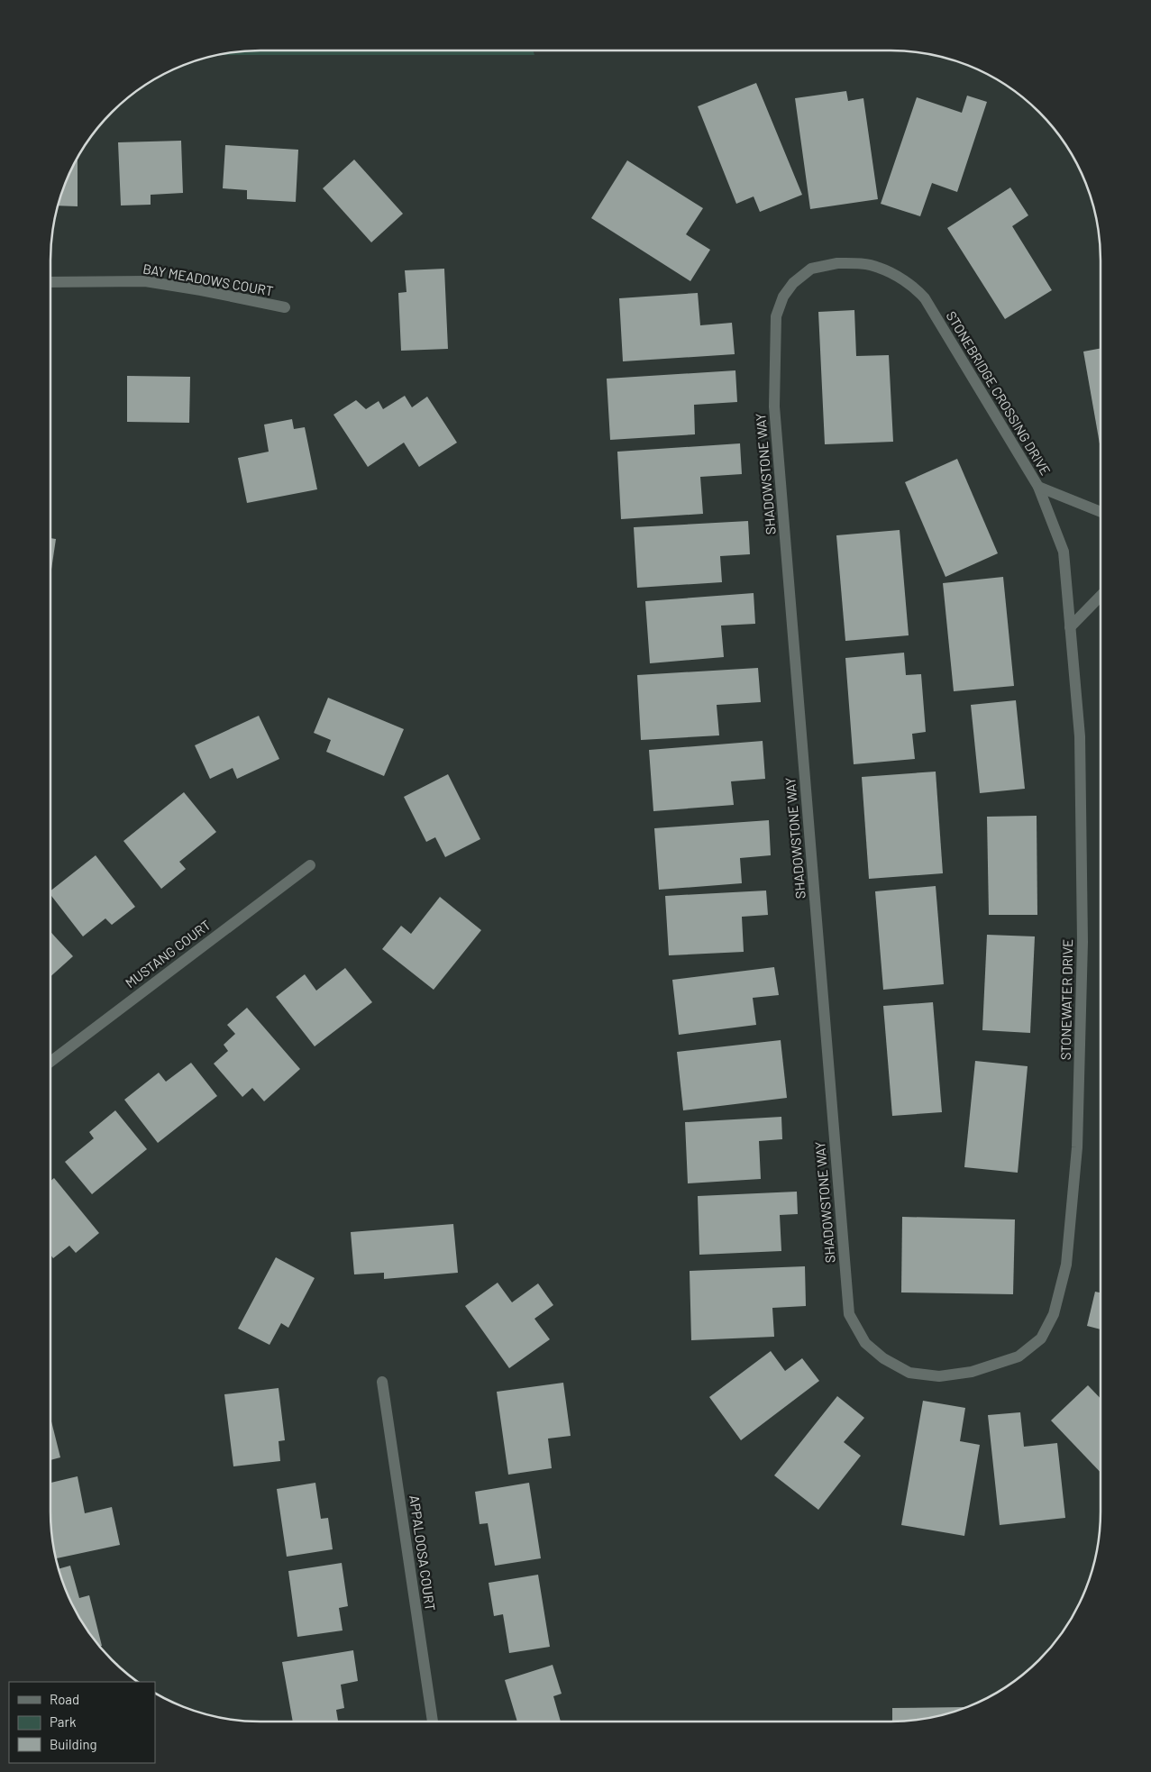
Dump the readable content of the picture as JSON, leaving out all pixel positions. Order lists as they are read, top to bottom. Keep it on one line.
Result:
{"streets":{"street":["BAY MEADOWS COURT","STONEBRIDGE CROSSING DRIVE","SHADOWSTONE WAY","MUSTANG COURT","STONEWATER DRIVE","APPALOOSA COURT"]},"crossings":[["STONEBRIDGE CROSSING DRIVE","SHADOWSTONE WAY"],["STONEBRIDGE CROSSING DRIVE","STONEWATER DRIVE"],["SHADOWSTONE WAY","STONEWATER DRIVE"]],"legend":["Road","Park","Building"]}
